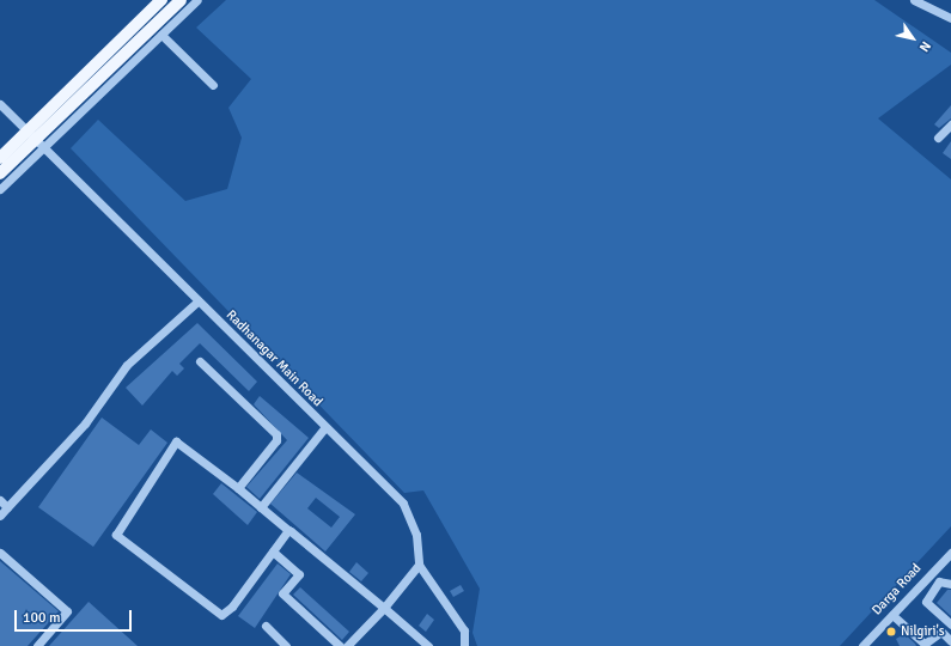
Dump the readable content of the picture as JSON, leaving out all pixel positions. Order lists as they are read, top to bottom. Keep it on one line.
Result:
{"streets":{"street":["Radhanagar Main Road","Darga Road"]},"places":["Nilgiri's"],"scale_bar":"100 m","north":"bottom right"}
